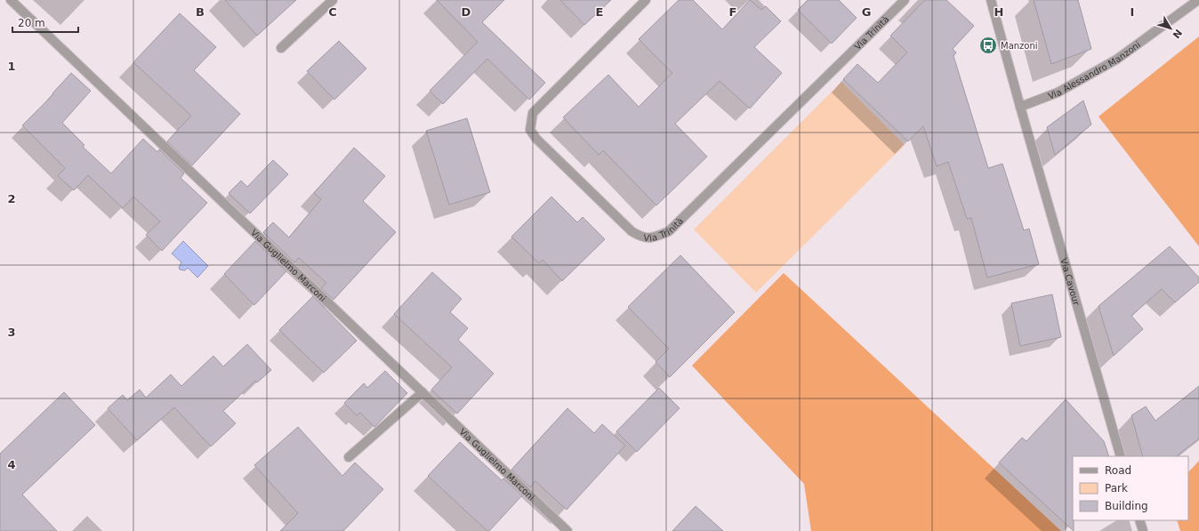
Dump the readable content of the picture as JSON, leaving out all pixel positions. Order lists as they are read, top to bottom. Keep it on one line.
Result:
{"streets":{"street":["Via Trinità","Via Alessandro Manzoni","Via Guglielmo Marconi","Via Cavour"]},"crossings":[["Via Alessandro Manzoni","Via Cavour"]],"places":{"bus stop":["Manzoni"]},"legend":["Road","Park","Building"],"scale_bar":"20 m","north":"bottom right","grid":{"columns":["B","C","D","E","F","G","H","I"],"rows":["1","2","3","4"]}}
